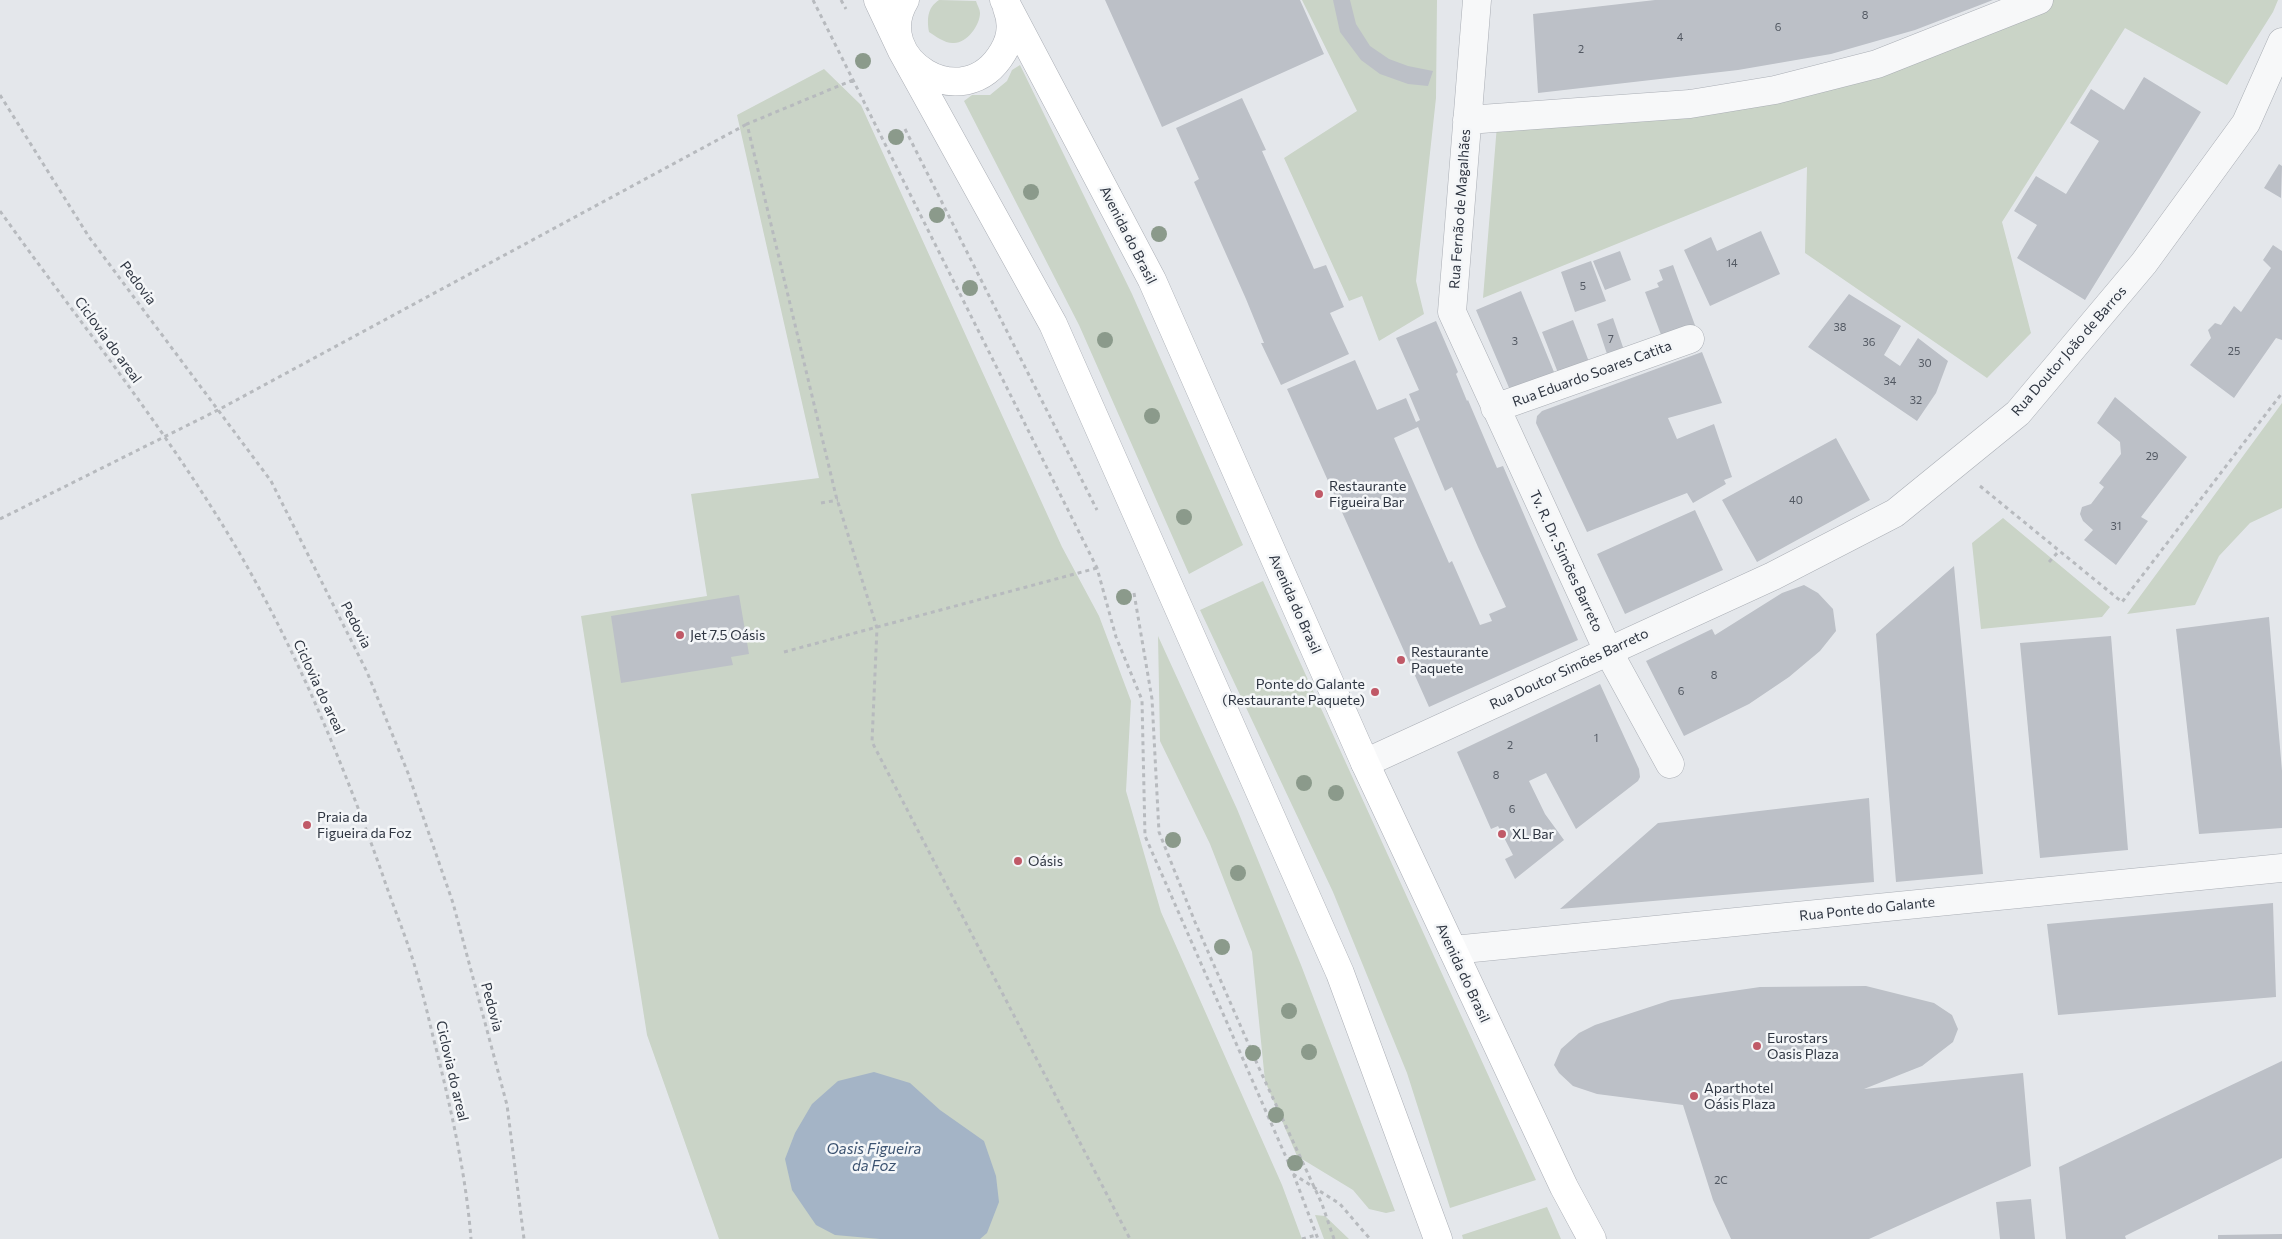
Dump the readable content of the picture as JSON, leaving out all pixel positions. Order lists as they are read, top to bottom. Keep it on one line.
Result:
{"streets":{"main road":["Avenida do Brasil"],"street":["Rua Fernão de Magalhães","Rua Doutor João de Barros","Rua Eduardo Soares Catita","Tv. R. Dr. Simões Barreto","Rua Doutor Simões Barreto","Rua Ponte do Galante"],"path":["Pedovia","Ciclovia do areal"]},"crossings":[["Rua Fernão de Magalhães","Rua Eduardo Soares Catita"],["Rua Fernão de Magalhães","Tv. R. Dr. Simões Barreto"],["Avenida do Brasil","Rua Doutor Simões Barreto"],["Avenida do Brasil","Rua Ponte do Galante"],["Rua Doutor João de Barros","Rua Doutor Simões Barreto"],["Rua Eduardo Soares Catita","Tv. R. Dr. Simões Barreto"],["Tv. R. Dr. Simões Barreto","Rua Doutor Simões Barreto"]],"water":["Oasis Figueira da Foz"],"places":["Restaurante Figueira Bar","Jet 7.5 Oásis","Restaurante Paquete","Ponte do Galante (Restaurante Paquete)","Praia da Figueira da Foz","XL Bar","Oásis","Eurostars Oasis Plaza","Aparthotel Oásis Plaza"],"house_numbers":["8","6","4","2","14","5","38","7","3","36","25","30","34","32","29","40","31","8","6","1","2","8","6","2C"]}
